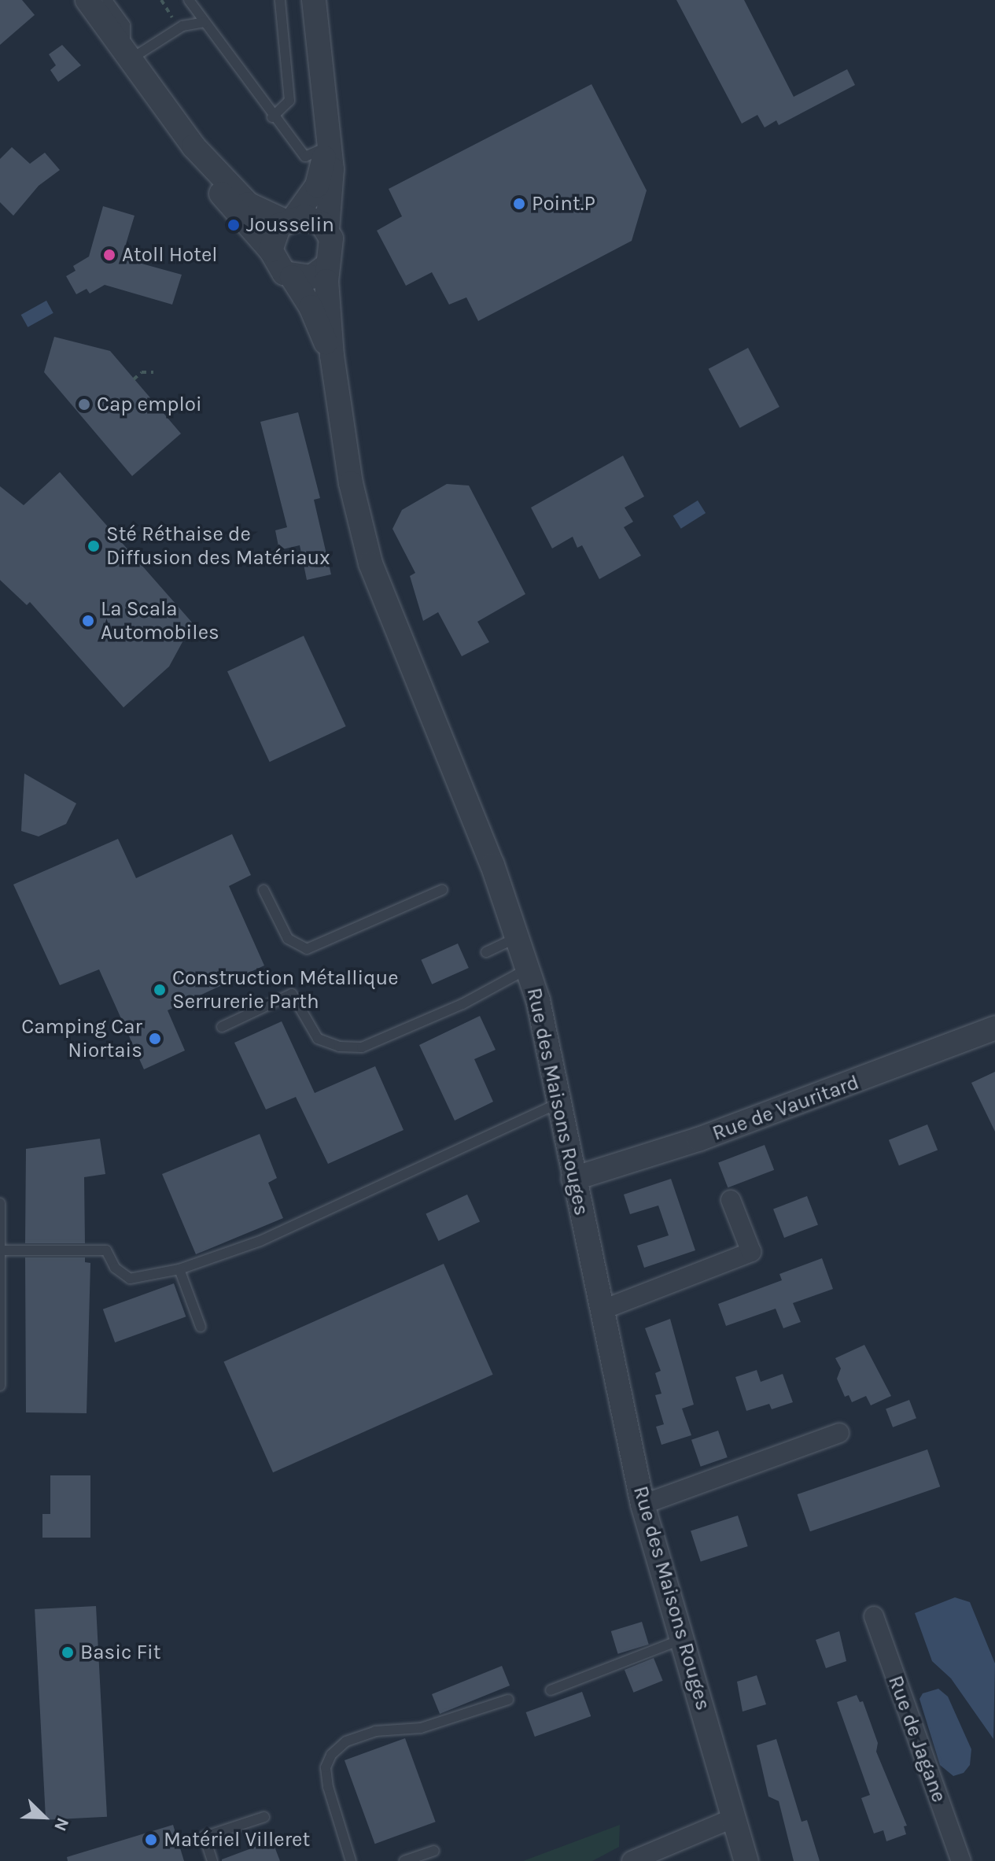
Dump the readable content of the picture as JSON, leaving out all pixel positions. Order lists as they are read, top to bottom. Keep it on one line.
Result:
{"streets":{"street":["Rue des Maisons Rouges","Rue de Vauritard","Rue de Jagane"]},"crossings":[["Rue des Maisons Rouges","Rue de Vauritard"]],"places":["Point.P","Jousselin","Atoll Hotel","Cap emploi","Sté Réthaise de Diffusion des Matériaux","La Scala Automobiles","Construction Métallique Serrurerie Parth","Camping Car Niortais","Basic Fit","Matériel Villeret"],"north":"bottom right"}
